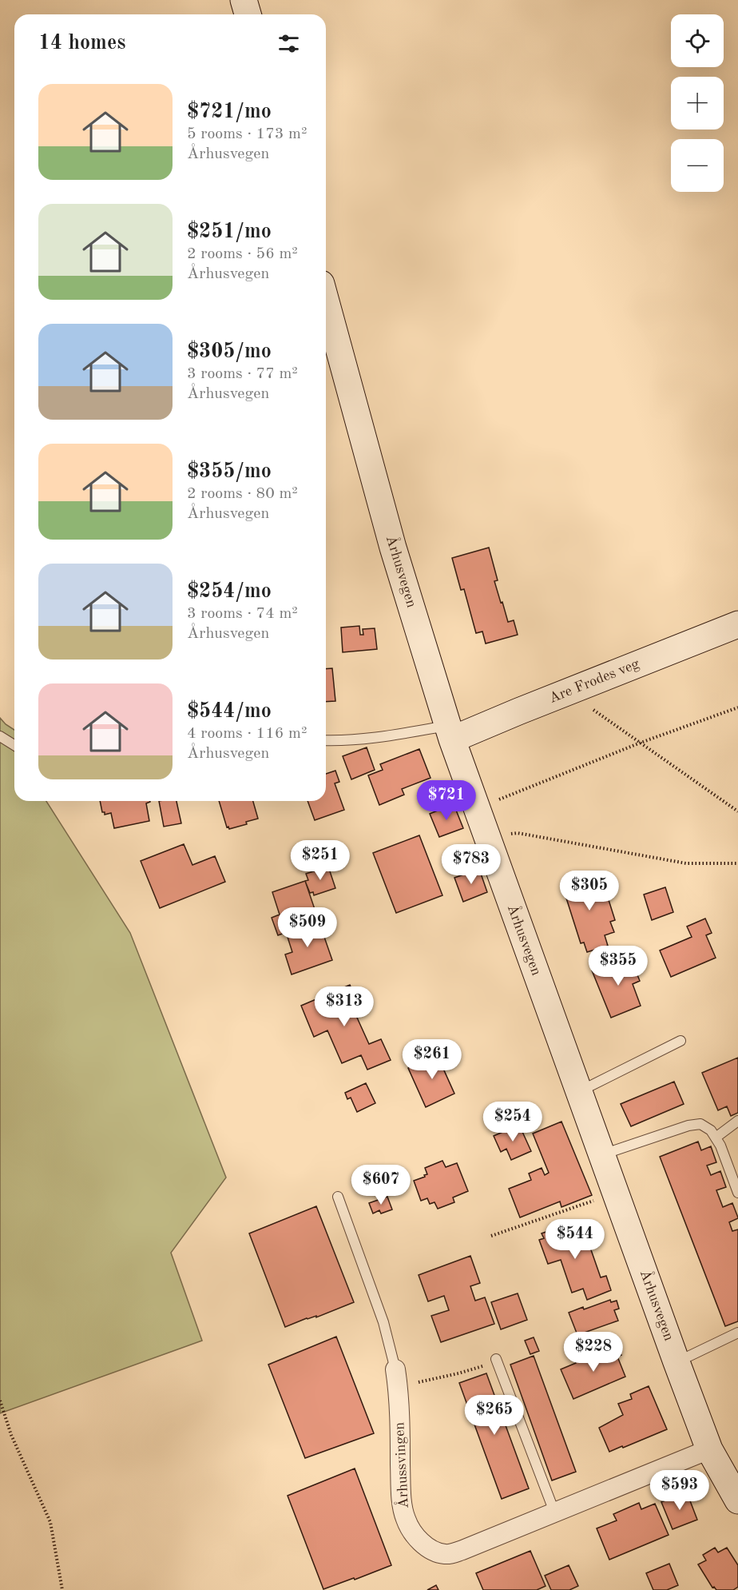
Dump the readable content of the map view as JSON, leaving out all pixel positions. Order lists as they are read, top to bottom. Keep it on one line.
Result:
{"streets":{"street":["Århusvegen","Are Frodes veg","Århussvingen"]},"crossings":[["Århusvegen","Are Frodes veg"],["Århusvegen","Århussvingen"]],"page":{"map_buttons":["+","−"],"heading":"14 homes","list":[{"name":"$721/mo","note":"5 rooms · 173 m² · Århusvegen"},{"name":"$251/mo","note":"2 rooms · 56 m² · Århusvegen"},{"name":"$305/mo","note":"3 rooms · 77 m² · Århusvegen"},{"name":"$355/mo","note":"2 rooms · 80 m² · Århusvegen"},{"name":"$254/mo","note":"3 rooms · 74 m² · Århusvegen"},{"name":"$544/mo","note":"4 rooms · 116 m² · Århusvegen"}],"price":["$721","$251","$783","$305","$509","$355","$313","$261","$254","$607","$544","$228","$265","$593"]}}
